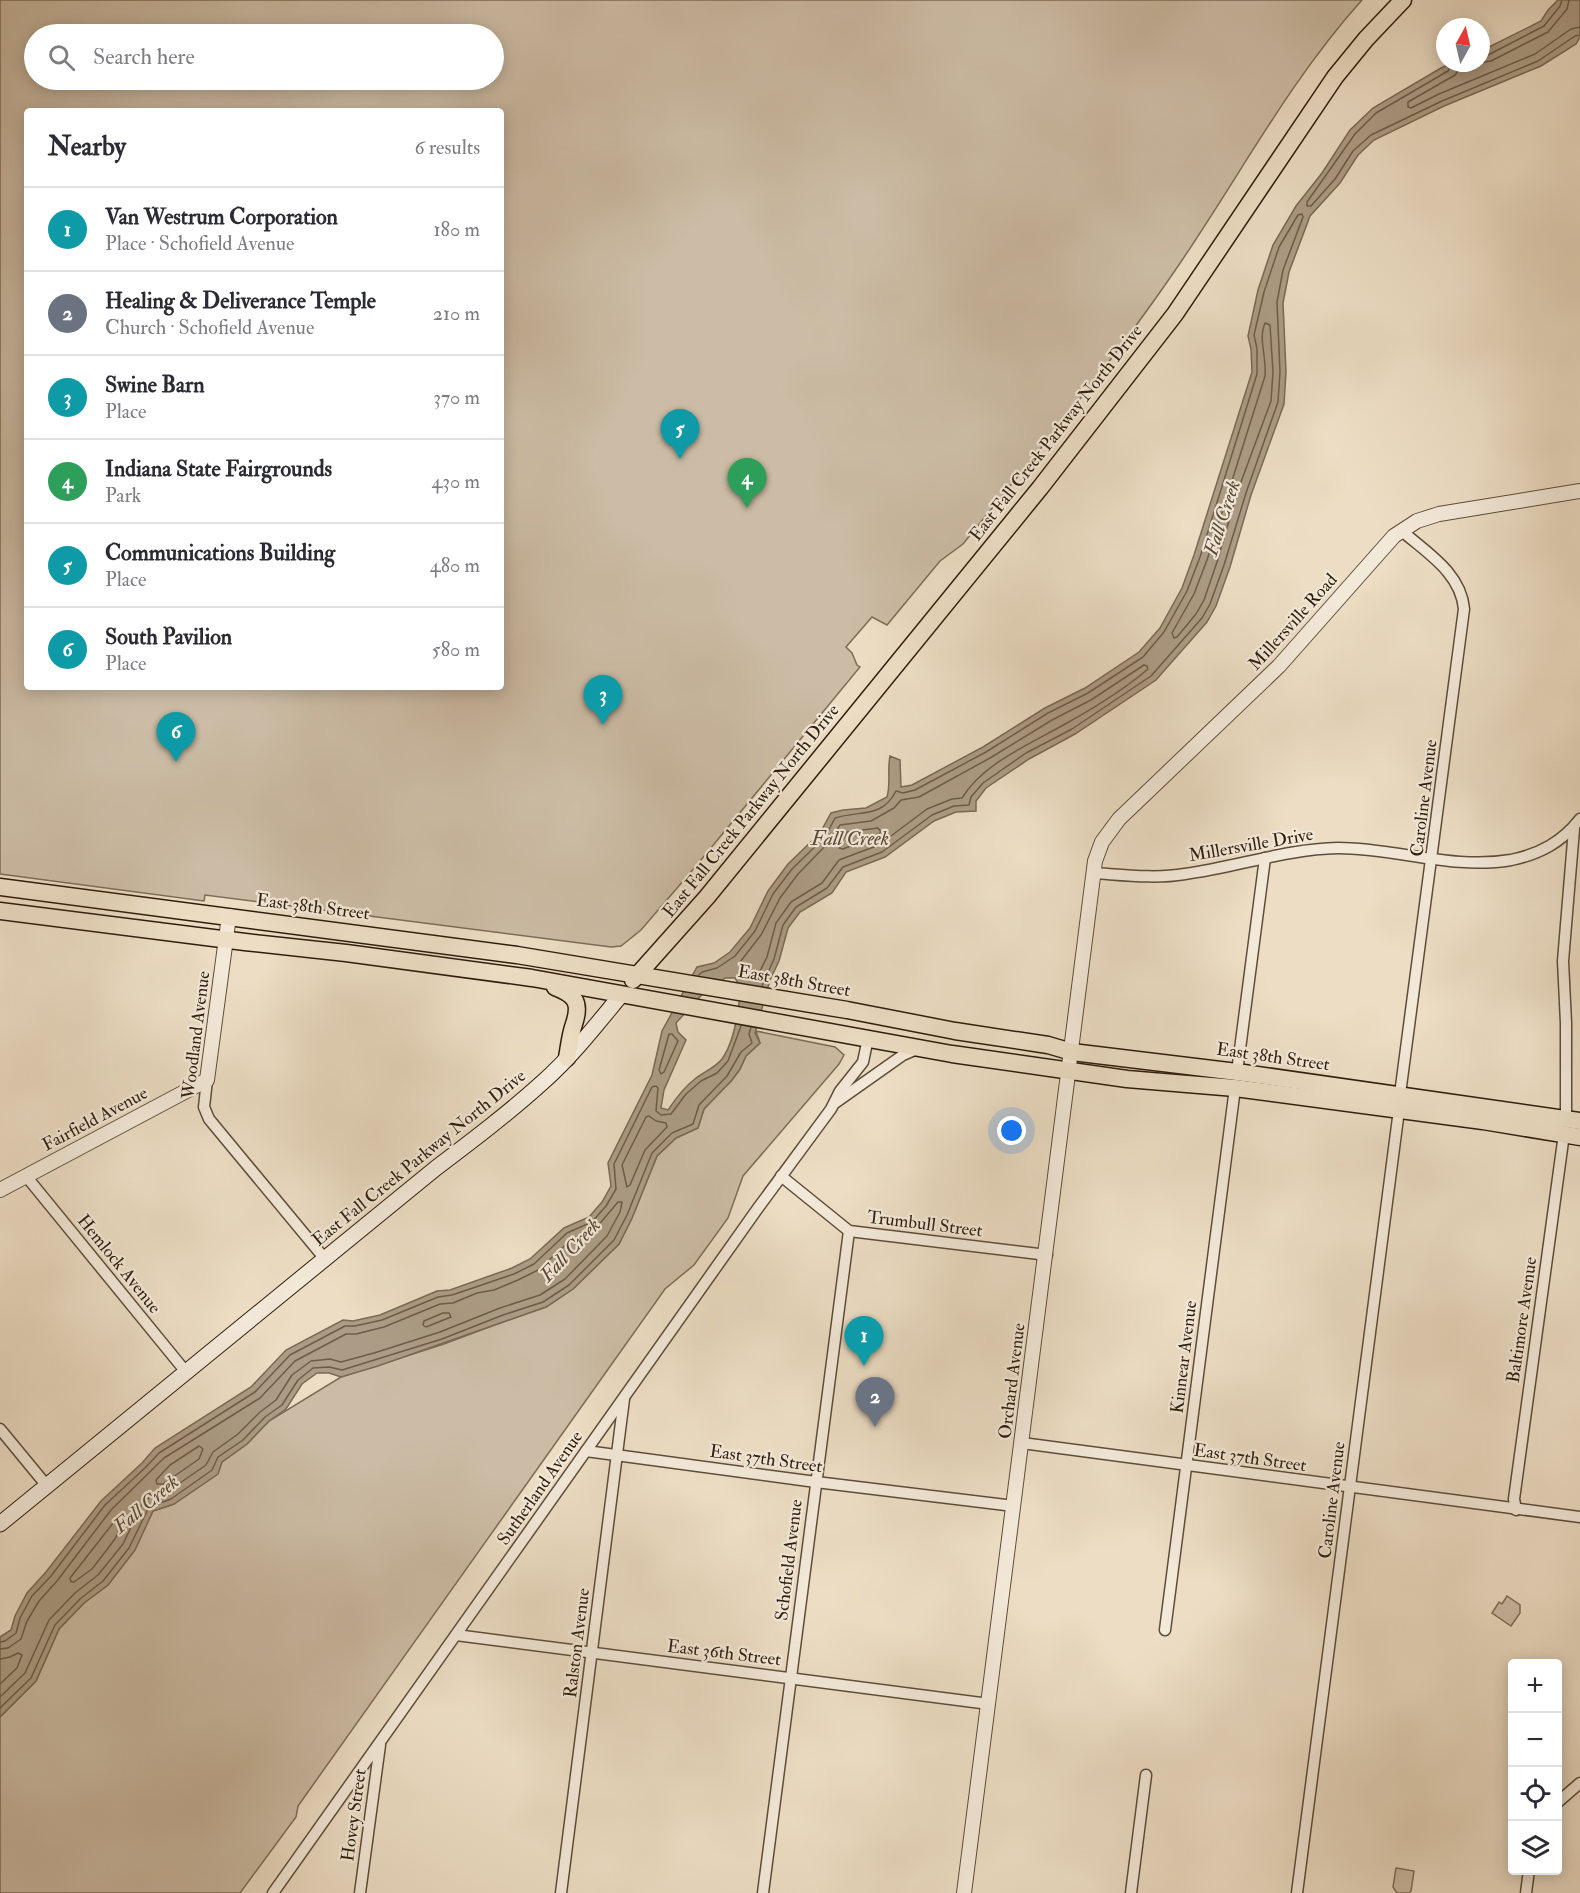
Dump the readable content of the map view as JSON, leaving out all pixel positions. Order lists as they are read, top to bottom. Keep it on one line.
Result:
{"streets":{"main road":["East Fall Creek Parkway North Drive","East 38th Street"],"street":["Millersville Road","Caroline Avenue","Millersville Drive","Woodland Avenue","Fairfield Avenue","Trumbull Street","Hemlock Avenue","Baltimore Avenue","Kinnear Avenue","Orchard Avenue","East 37th Street","Sutherland Avenue","Schofield Avenue","Ralston Avenue","East 36th Street","Hovey Street"]},"crossings":[["East Fall Creek Parkway North Drive","East 38th Street"],["East Fall Creek Parkway North Drive","Woodland Avenue"],["East Fall Creek Parkway North Drive","Hemlock Avenue"],["Millersville Road","Caroline Avenue"],["Millersville Road","Millersville Drive"],["Millersville Road","Orchard Avenue"],["Caroline Avenue","Millersville Drive"],["Caroline Avenue","East 38th Street"],["Caroline Avenue","East 37th Street"],["Millersville Drive","Baltimore Avenue"],["Millersville Drive","Kinnear Avenue"],["Millersville Drive","Orchard Avenue"],["East 38th Street","Woodland Avenue"],["East 38th Street","Baltimore Avenue"],["East 38th Street","Kinnear Avenue"],["East 38th Street","Orchard Avenue"],["East 38th Street","Sutherland Avenue"],["Woodland Avenue","Fairfield Avenue"],["Fairfield Avenue","Hemlock Avenue"],["Trumbull Street","Orchard Avenue"],["Trumbull Street","Sutherland Avenue"],["Trumbull Street","Schofield Avenue"],["Baltimore Avenue","East 37th Street"],["Kinnear Avenue","East 37th Street"],["Orchard Avenue","East 37th Street"],["Orchard Avenue","East 36th Street"],["East 37th Street","Sutherland Avenue"],["East 37th Street","Schofield Avenue"],["East 37th Street","Ralston Avenue"],["Sutherland Avenue","Ralston Avenue"],["Sutherland Avenue","East 36th Street"],["Sutherland Avenue","Hovey Street"],["Schofield Avenue","East 36th Street"],["Ralston Avenue","East 36th Street"]],"water":["Fall Creek"],"north":"top","page":{"search":"Search here","heading":["Nearby","6 results"],"list":[{"mark":"1","name":"Van Westrum Corporation","note":"Place · Schofield Avenue","value":"180 m"},{"mark":"2","name":"Healing & Deliverance Temple","note":"Church · Schofield Avenue","value":"210 m"},{"mark":"3","name":"Swine Barn","note":"Place","value":"370 m"},{"mark":"4","name":"Indiana State Fairgrounds","note":"Park","value":"430 m"},{"mark":"5","name":"Communications Building","note":"Place","value":"480 m"},{"mark":"6","name":"South Pavilion","note":"Place","value":"580 m"}],"pins":["5","4","3","6","1","2"],"map_buttons":["+","−"]}}
